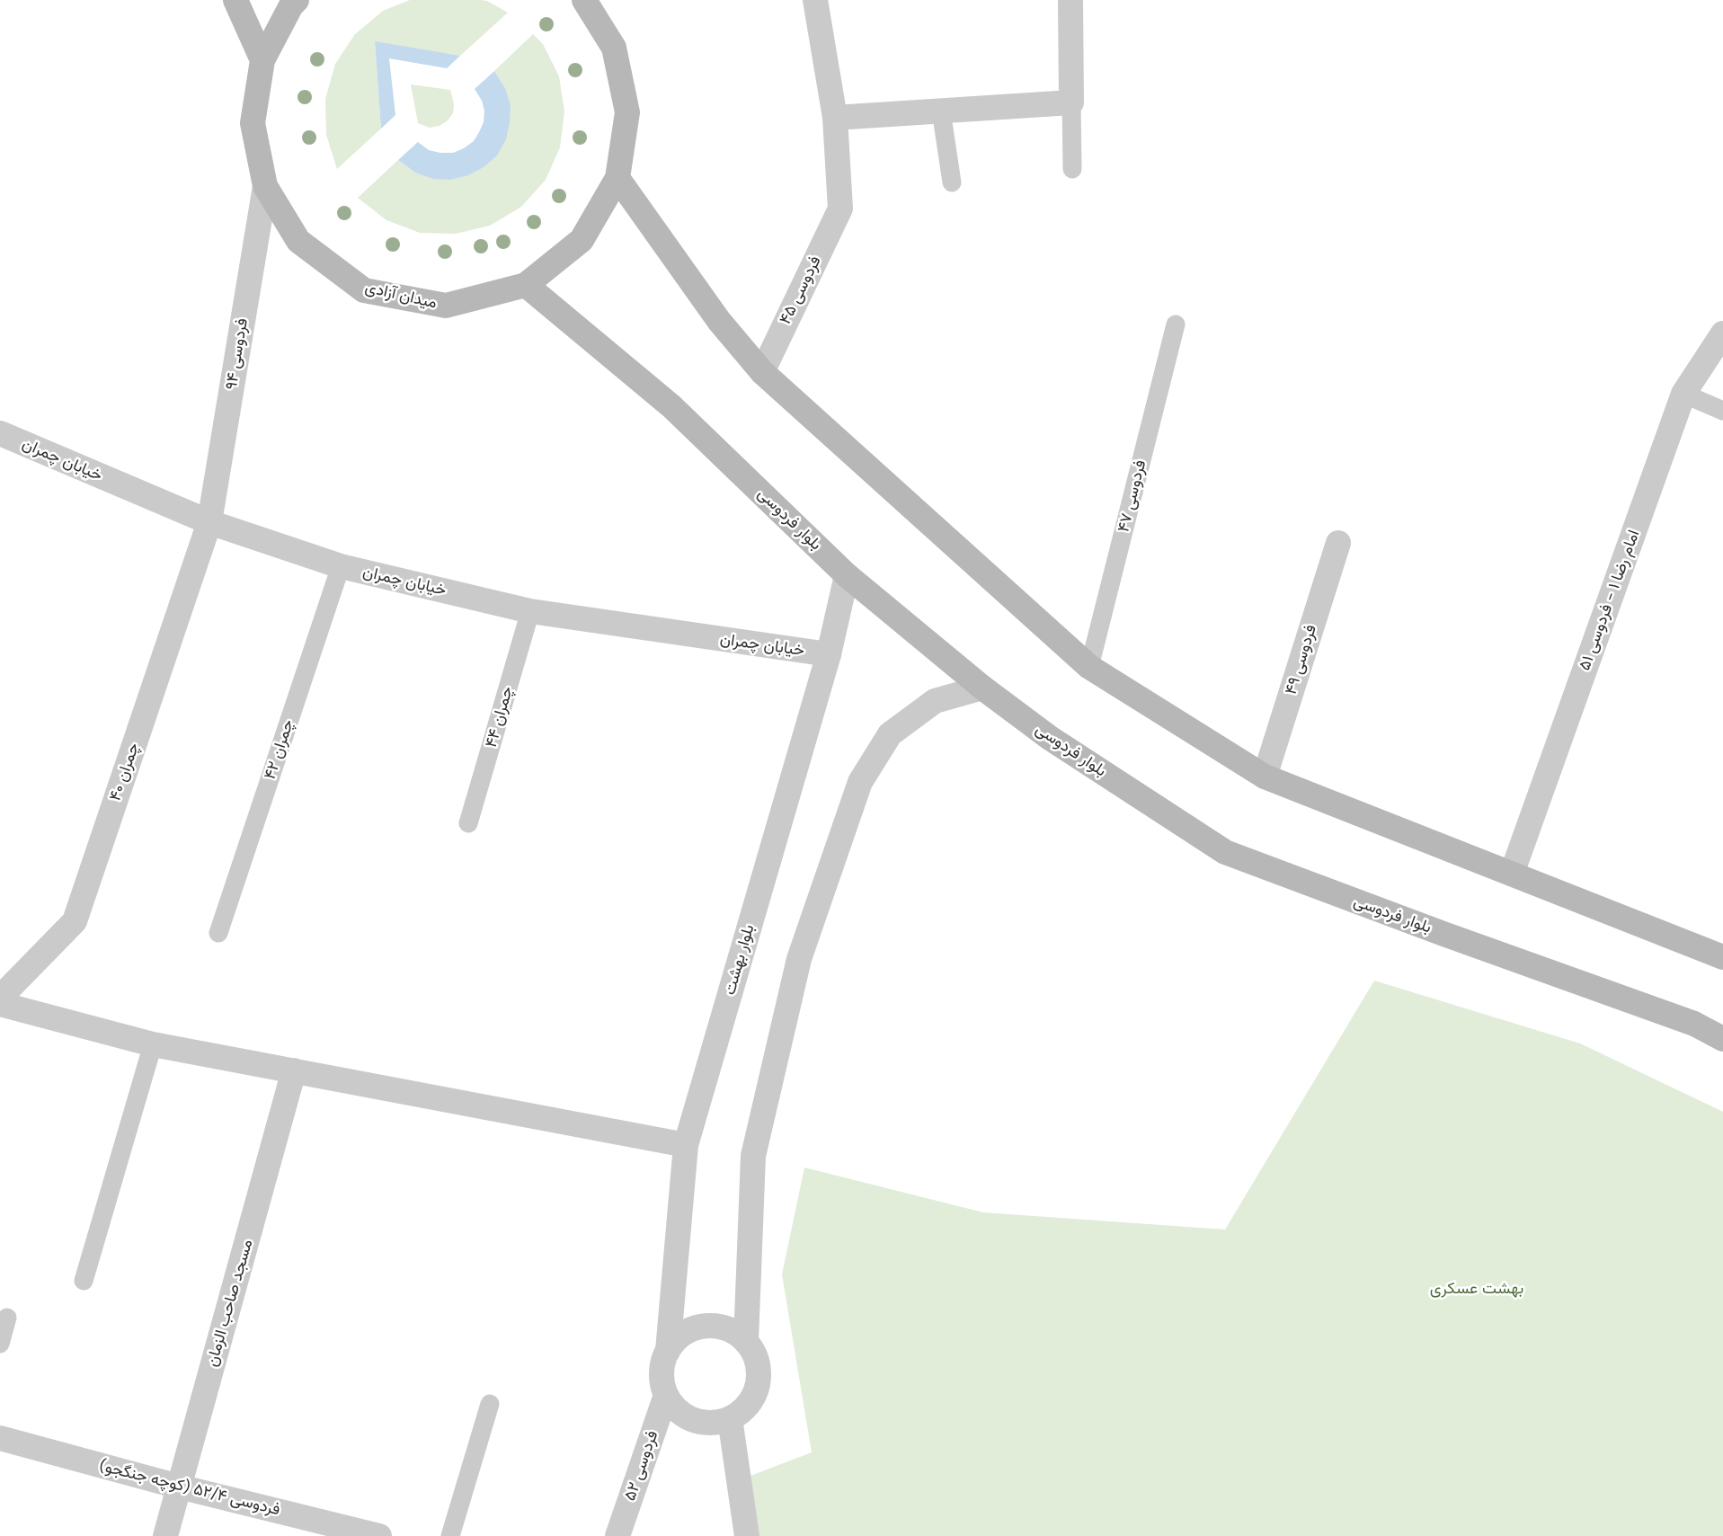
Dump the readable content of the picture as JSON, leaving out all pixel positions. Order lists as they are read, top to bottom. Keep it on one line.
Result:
{"streets":{"main road":["میدان آزادی","بلوار فردوسی"],"street":["فردوسی ۴۵","فردوسی ۹۴","خیابان چمران","امام رضا ۱ - فردوسی ۵۱","فردوسی ۴۹","چمران ۴۰","بلوار بهشت","مسجد صاحب الزمان","فردوسی ۵۲","فردوسی ۵۲/۴ (کوچه جنگجو)"],"lane":["فردوسی ۴۷","چمران ۴۴","چمران ۴۲"]},"crossings":[["میدان آزادی","فردوسی ۹۴"],["میدان آزادی","بلوار فردوسی"],["فردوسی ۹۴","خیابان چمران"],["فردوسی ۹۴","چمران ۴۰"],["خیابان چمران","چمران ۴۴"],["خیابان چمران","چمران ۴۲"],["خیابان چمران","چمران ۴۰"],["خیابان چمران","بلوار بهشت"],["بلوار فردوسی","بلوار بهشت"],["بلوار بهشت","فردوسی ۵۲"],["مسجد صاحب الزمان","فردوسی ۵۲/۴ (کوچه جنگجو)"]],"parks":["بهشت عسکری"]}
